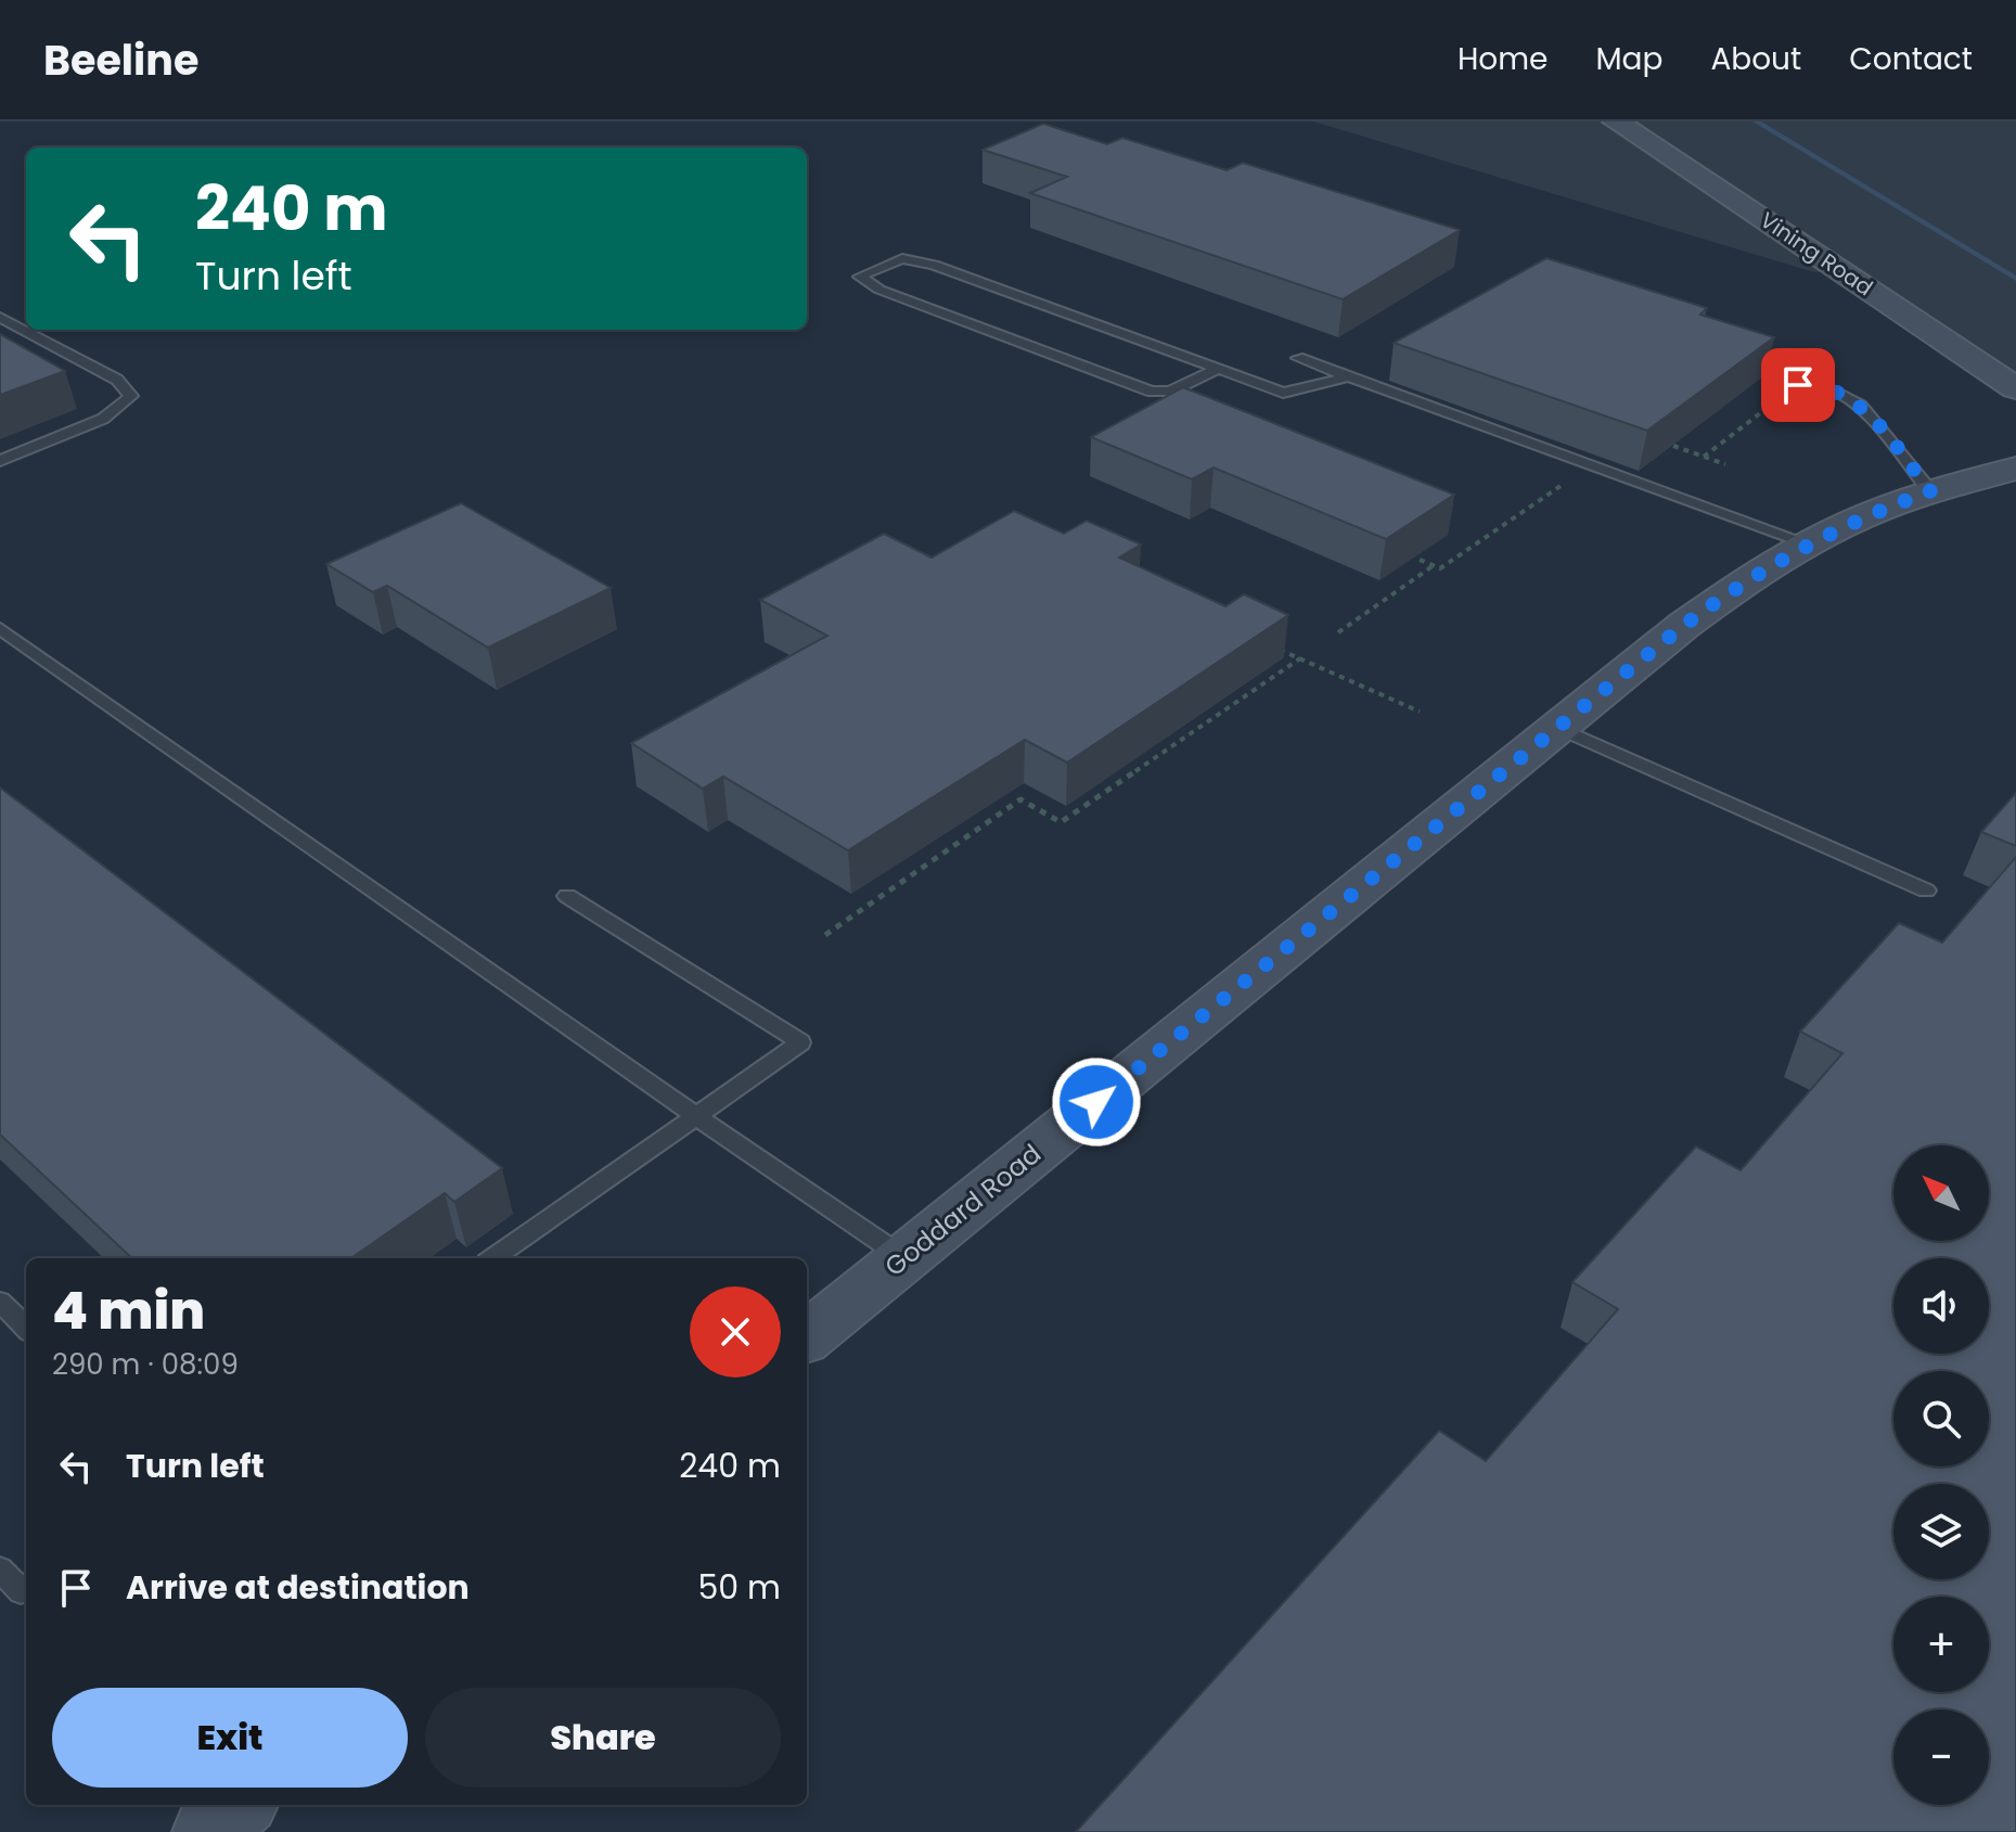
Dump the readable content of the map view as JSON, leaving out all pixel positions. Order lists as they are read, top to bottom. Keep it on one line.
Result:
{"streets":{"main road":["Vining Road","Goddard Road"]},"north":"top left","page":{"header":"Beeline","nav":["Home","Map","About","Contact"],"turn":["240 m","Turn left"],"map_buttons":["+","−"],"heading":["4 min","290 m · 08:09"],"list":[{"name":"Turn left","value":"240 m"},{"name":"Arrive at destination","value":"50 m"}],"buttons":["Exit","Share"]}}
